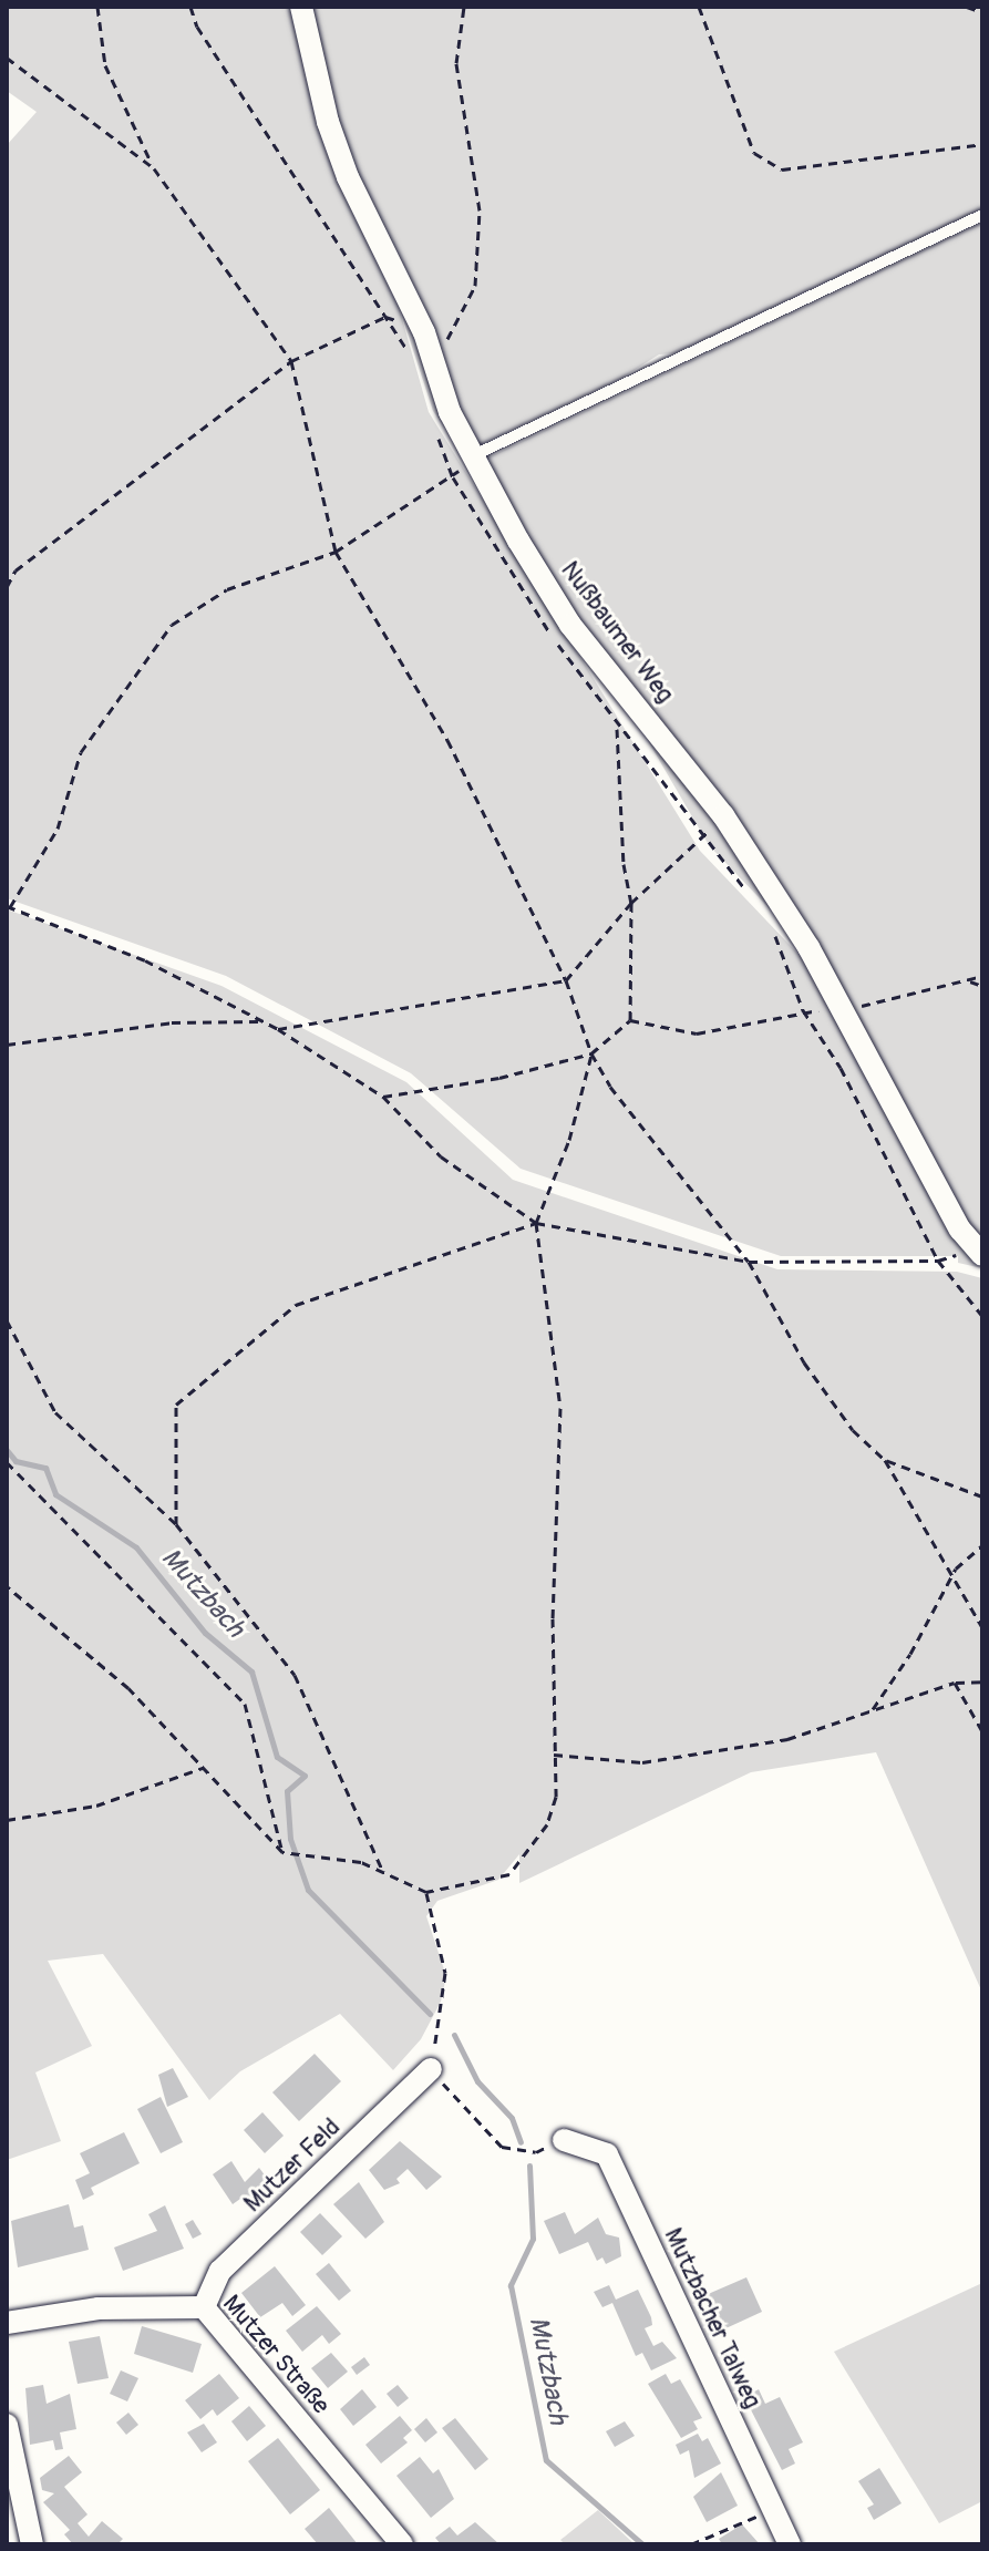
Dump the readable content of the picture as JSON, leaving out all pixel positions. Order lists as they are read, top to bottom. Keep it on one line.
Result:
{"streets":{"street":["Nußbaumer Weg","Mutzer Feld","Mutzbacher Talweg","Mutzer Straße"]},"crossings":[["Mutzer Feld","Mutzer Straße"]],"water":["Mutzbach"]}
